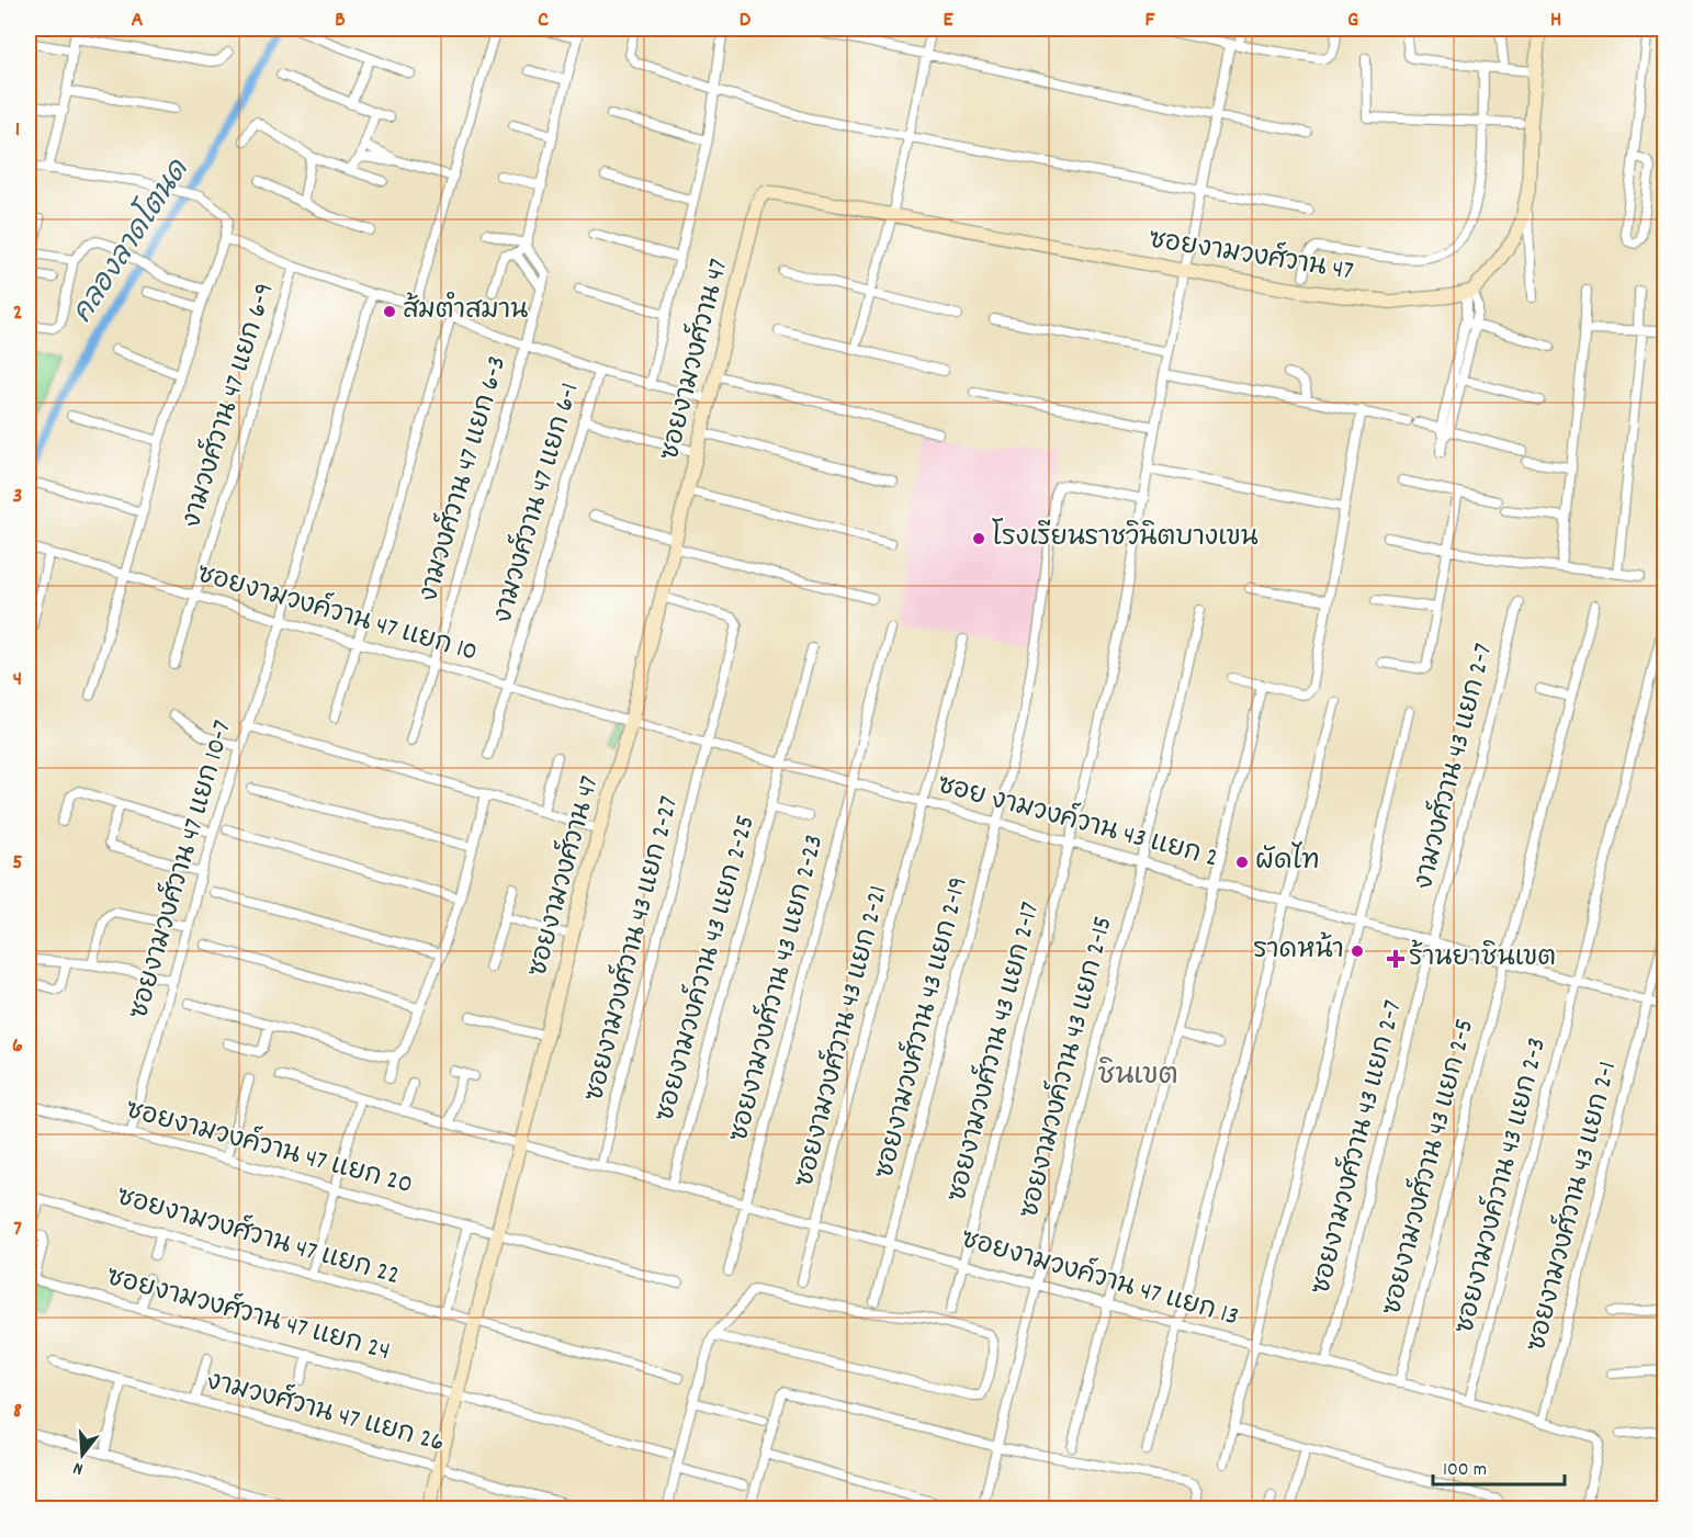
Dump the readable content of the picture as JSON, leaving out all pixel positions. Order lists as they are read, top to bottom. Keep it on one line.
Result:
{"streets":{"street":["ซอยงามวงศ์วาน 47","งามวงศ์วาน 47 แยก 6-9","งามวงศ์วาน 47 แยก 6-3","งามวงศ์วาน 47 แยก 6-1","ซอยงามวงค์วาน 47 แยก 10","งามวงศ์วาน 43 แยก 2-7","ซอย งามวงค์วาน 43 แยก 2","ซอยงามวงศ์วาน 47 แยก 10-7","ซอยงามวงศ์วาน 43 แยก 2-27","ซอยงามวงค์วาน 43 แยก 2-25","ซอยงามวงศ์วาน 43 แยก 2-23","ซอยงามวงศ์วาน 43 แยก 2-19","ซอยงามวงศ์วาน 43 แยก 2-21","ซอยงามวงศ์วาน 43 แยก 2-17","ซอยงามวงค์วาน 43 แยก 2-15","ซอยงามวงศ์วาน 43 แยก 2-7","ซอยงามวงค์วาน 47 แยก 20","ซอยงามวงศ์วาน 43 แยก 2-5","ซอยงามวงค์วาน 43 แยก 2-3","ซอยงามวงศ์วาน 43 แยก 2-1","ซอยงามวงศ์วาน 47 แยก 22","ซอยงามวงค์วาน 47 แยก 13","ซอยงามวงศ์วาน 47 แยก 24","งามวงศ์วาน 47 แยก 26"]},"crossings":[["ซอยงามวงศ์วาน 47","ซอยงามวงค์วาน 47 แยก 10"],["ซอยงามวงศ์วาน 47","ซอย งามวงค์วาน 43 แยก 2"],["ซอยงามวงศ์วาน 47","ซอยงามวงศ์วาน 43 แยก 2-27"],["ซอยงามวงศ์วาน 47","ซอยงามวงศ์วาน 43 แยก 2-17"],["ซอยงามวงศ์วาน 47","ซอยงามวงค์วาน 47 แยก 20"],["ซอยงามวงศ์วาน 47","ซอยงามวงศ์วาน 47 แยก 22"],["ซอยงามวงศ์วาน 47","ซอยงามวงค์วาน 47 แยก 13"],["ซอยงามวงศ์วาน 47","ซอยงามวงศ์วาน 47 แยก 24"],["ซอยงามวงศ์วาน 47","งามวงศ์วาน 47 แยก 26"],["งามวงศ์วาน 47 แยก 6-9","ซอยงามวงค์วาน 47 แยก 10"],["งามวงศ์วาน 47 แยก 6-3","ซอยงามวงค์วาน 47 แยก 10"],["งามวงศ์วาน 47 แยก 6-1","ซอยงามวงค์วาน 47 แยก 10"],["ซอยงามวงค์วาน 47 แยก 10","ซอย งามวงค์วาน 43 แยก 2"],["ซอยงามวงค์วาน 47 แยก 10","ซอยงามวงศ์วาน 47 แยก 10-7"],["งามวงศ์วาน 43 แยก 2-7","ซอย งามวงค์วาน 43 แยก 2"],["งามวงศ์วาน 43 แยก 2-7","ซอยงามวงศ์วาน 43 แยก 2-7"],["ซอย งามวงค์วาน 43 แยก 2","ซอยงามวงศ์วาน 43 แยก 2-27"],["ซอย งามวงค์วาน 43 แยก 2","ซอยงามวงค์วาน 43 แยก 2-25"],["ซอย งามวงค์วาน 43 แยก 2","ซอยงามวงศ์วาน 43 แยก 2-23"],["ซอย งามวงค์วาน 43 แยก 2","ซอยงามวงศ์วาน 43 แยก 2-19"],["ซอย งามวงค์วาน 43 แยก 2","ซอยงามวงศ์วาน 43 แยก 2-21"],["ซอย งามวงค์วาน 43 แยก 2","ซอยงามวงศ์วาน 43 แยก 2-17"],["ซอย งามวงค์วาน 43 แยก 2","ซอยงามวงค์วาน 43 แยก 2-15"],["ซอย งามวงค์วาน 43 แยก 2","ซอยงามวงศ์วาน 43 แยก 2-7"],["ซอย งามวงค์วาน 43 แยก 2","ซอยงามวงศ์วาน 43 แยก 2-5"],["ซอย งามวงค์วาน 43 แยก 2","ซอยงามวงค์วาน 43 แยก 2-3"],["ซอย งามวงค์วาน 43 แยก 2","ซอยงามวงศ์วาน 43 แยก 2-1"],["ซอยงามวงศ์วาน 47 แยก 10-7","ซอยงามวงค์วาน 47 แยก 20"],["ซอยงามวงศ์วาน 43 แยก 2-27","ซอยงามวงค์วาน 47 แยก 13"],["ซอยงามวงค์วาน 43 แยก 2-25","ซอยงามวงค์วาน 47 แยก 13"],["ซอยงามวงศ์วาน 43 แยก 2-23","ซอยงามวงค์วาน 47 แยก 13"],["ซอยงามวงศ์วาน 43 แยก 2-19","ซอยงามวงศ์วาน 43 แยก 2-17"],["ซอยงามวงศ์วาน 43 แยก 2-19","ซอยงามวงค์วาน 47 แยก 13"],["ซอยงามวงศ์วาน 43 แยก 2-21","ซอยงามวงค์วาน 47 แยก 13"],["ซอยงามวงศ์วาน 43 แยก 2-17","ซอยงามวงค์วาน 47 แยก 13"],["ซอยงามวงค์วาน 43 แยก 2-15","ซอยงามวงค์วาน 47 แยก 13"],["ซอยงามวงศ์วาน 43 แยก 2-7","ซอยงามวงค์วาน 47 แยก 13"],["ซอยงามวงศ์วาน 43 แยก 2-5","ซอยงามวงค์วาน 47 แยก 13"],["ซอยงามวงค์วาน 43 แยก 2-3","ซอยงามวงค์วาน 47 แยก 13"],["ซอยงามวงศ์วาน 43 แยก 2-1","ซอยงามวงค์วาน 47 แยก 13"]],"districts":["ชินเขต"],"water":["คลองลาดโตนด"],"places":{"other":["ส้มตำสมาน","โรงเรียนราชวินิตบางเขน","ผัดไท","ราดหน้า"],"health":["ร้านยาชินเขต"]},"scale_bar":"100 m","north":"bottom","grid":{"columns":["A","B","C","D","E","F","G","H"],"rows":["1","2","3","4","5","6","7","8"]}}
